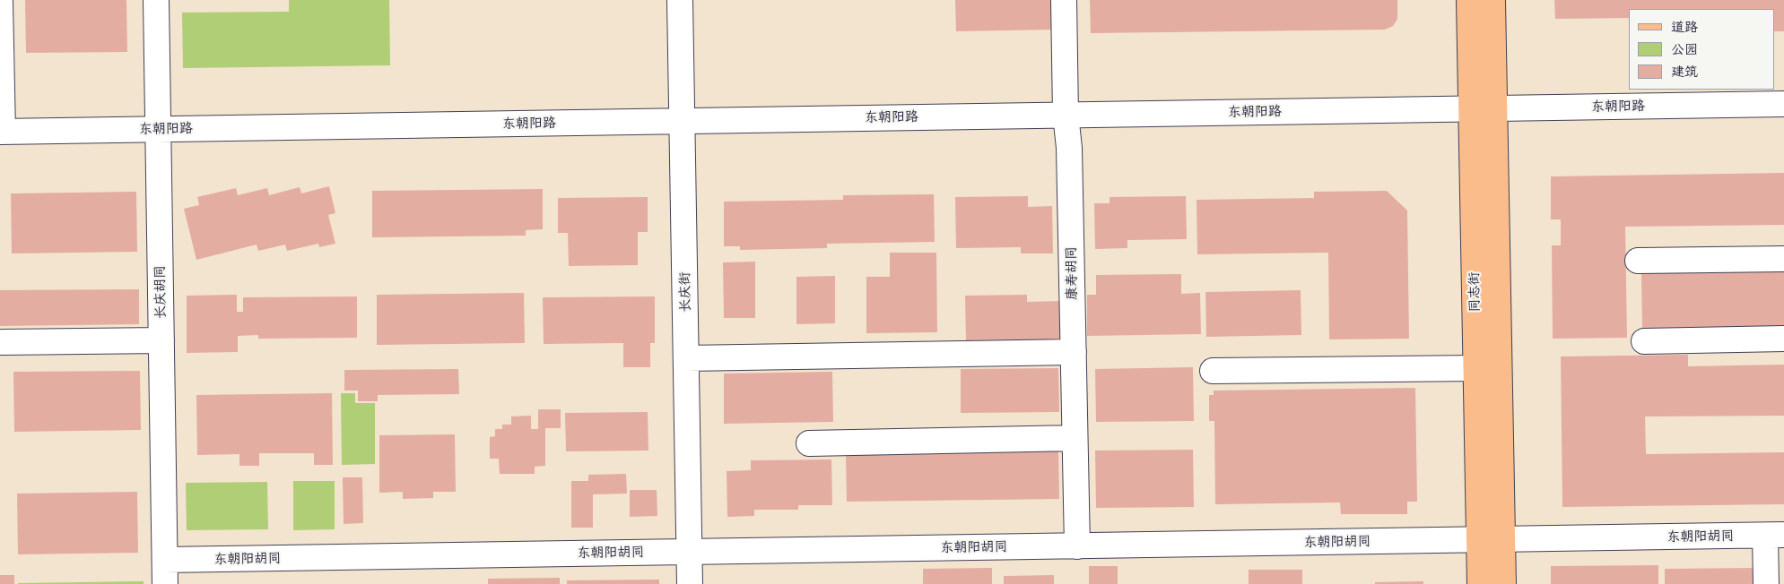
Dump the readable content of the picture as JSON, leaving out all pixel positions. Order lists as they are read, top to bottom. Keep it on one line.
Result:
{"streets":{"main road":["同志街"],"street":["东朝阳路","康寿胡同","长庆胡同","长庆街","东朝阳胡同"]},"crossings":[["东朝阳路","康寿胡同"],["东朝阳路","长庆胡同"],["东朝阳路","长庆街"],["东朝阳路","同志街"],["康寿胡同","东朝阳胡同"],["长庆胡同","东朝阳胡同"],["长庆街","东朝阳胡同"],["同志街","东朝阳胡同"]],"legend":["道路","公园","建筑"]}
